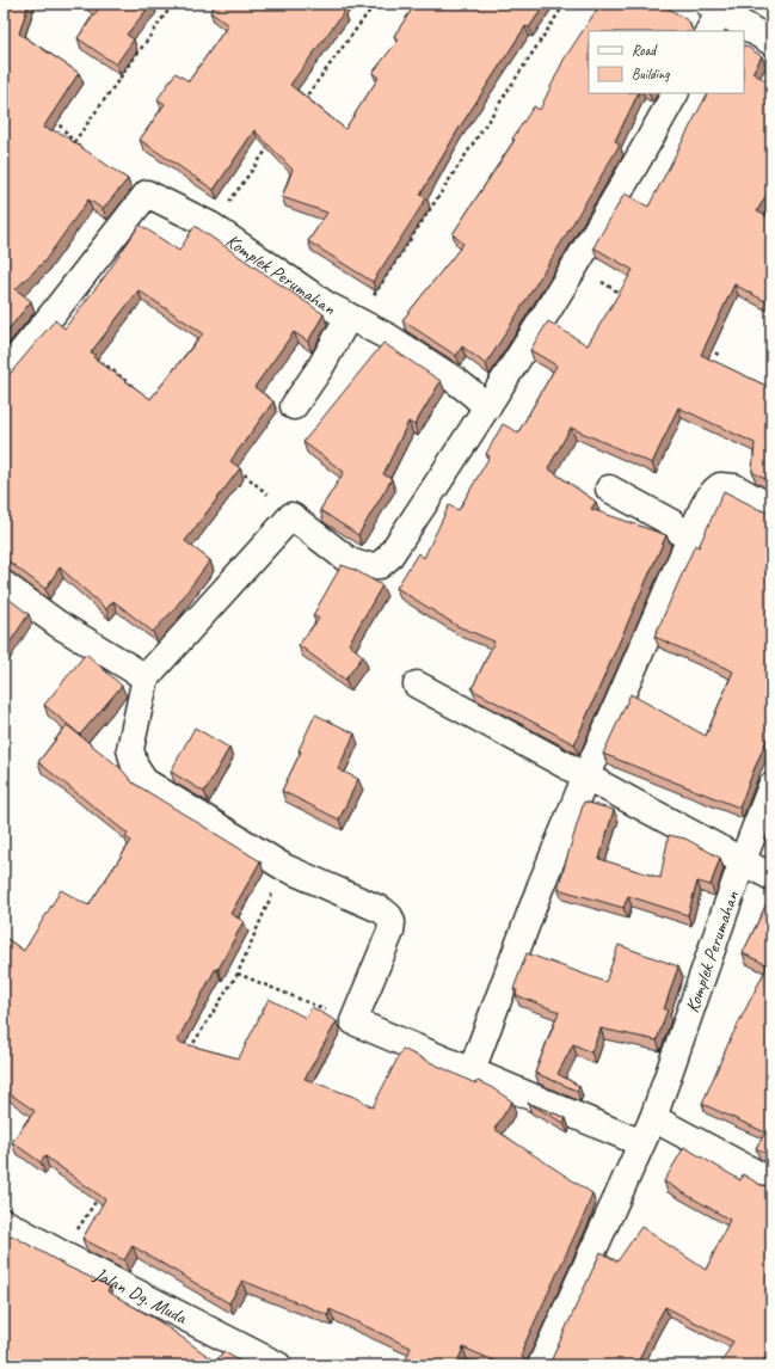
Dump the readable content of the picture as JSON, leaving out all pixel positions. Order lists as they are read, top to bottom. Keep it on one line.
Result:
{"streets":{"street":["Komplek Perumahan","Jalan Dg. Muda"]},"legend":["Road","Building"]}
